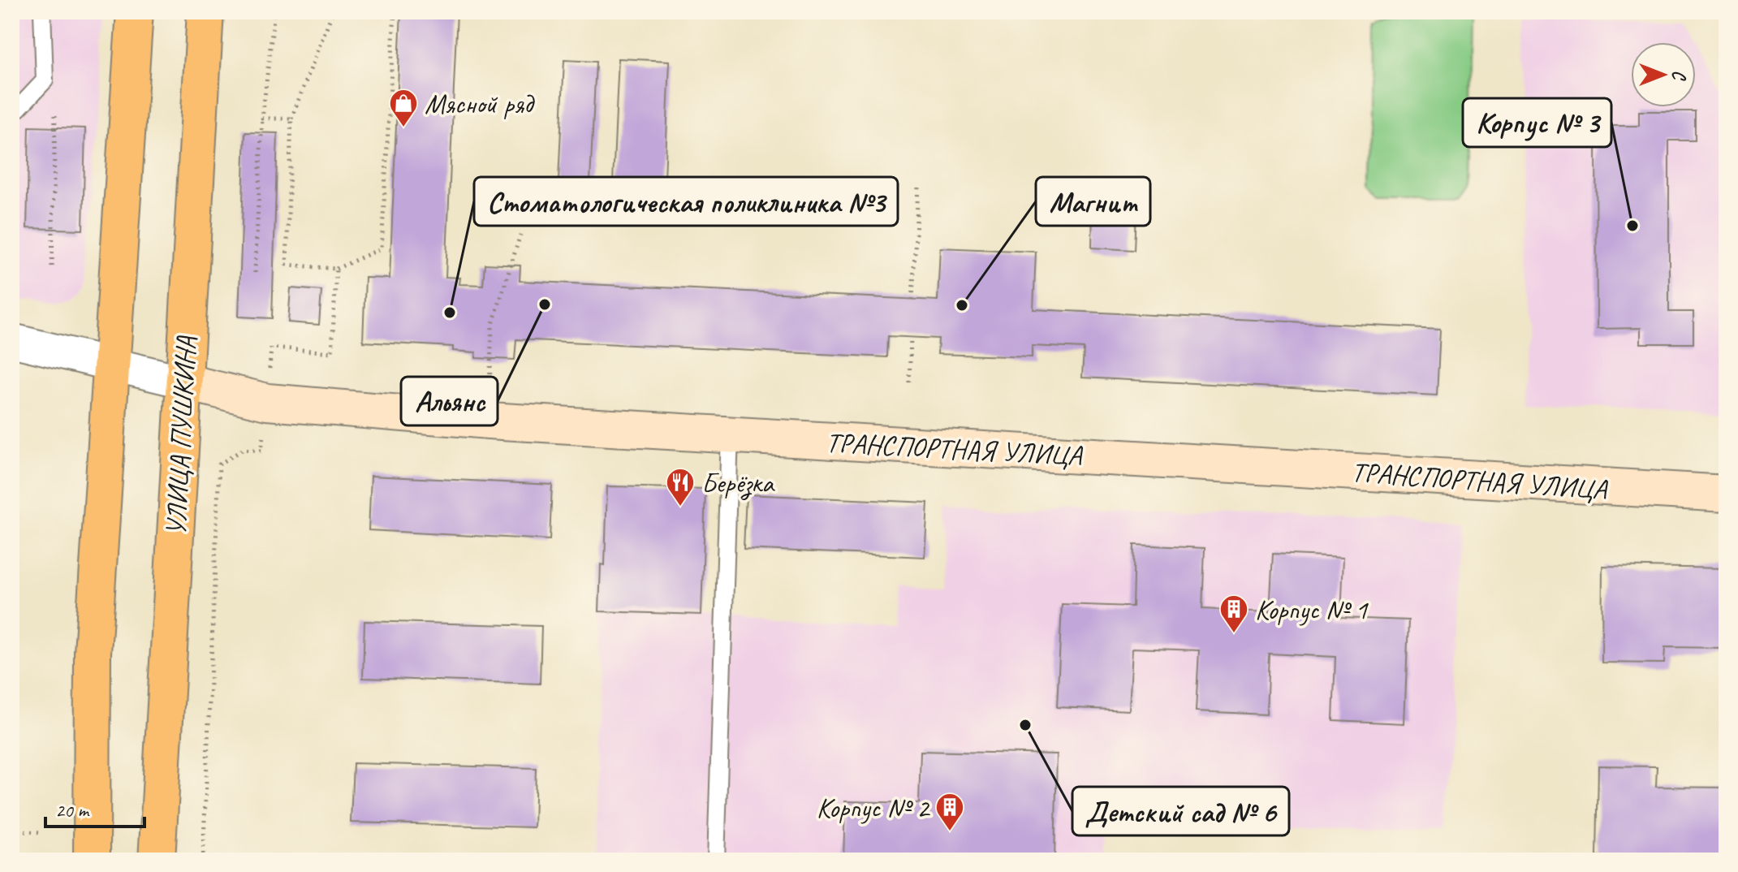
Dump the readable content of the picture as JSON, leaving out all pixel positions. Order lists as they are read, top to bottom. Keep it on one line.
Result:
{"streets":{"main road":["УЛИЦА ПУШКИНА"],"street":["ТРАНСПОРТНАЯ УЛИЦА"]},"crossings":[["УЛИЦА ПУШКИНА","ТРАНСПОРТНАЯ УЛИЦА"]],"places":{"shop":["Мясной ряд"],"other":["Корпус № 3","Альянс","Магнит","Стоматологическая поликлиника №3","Детский сад № 6"],"restaurant":["Берёзка"],"building":["Корпус № 1","Корпус № 2"]},"scale_bar":"20 m","north":"right"}
